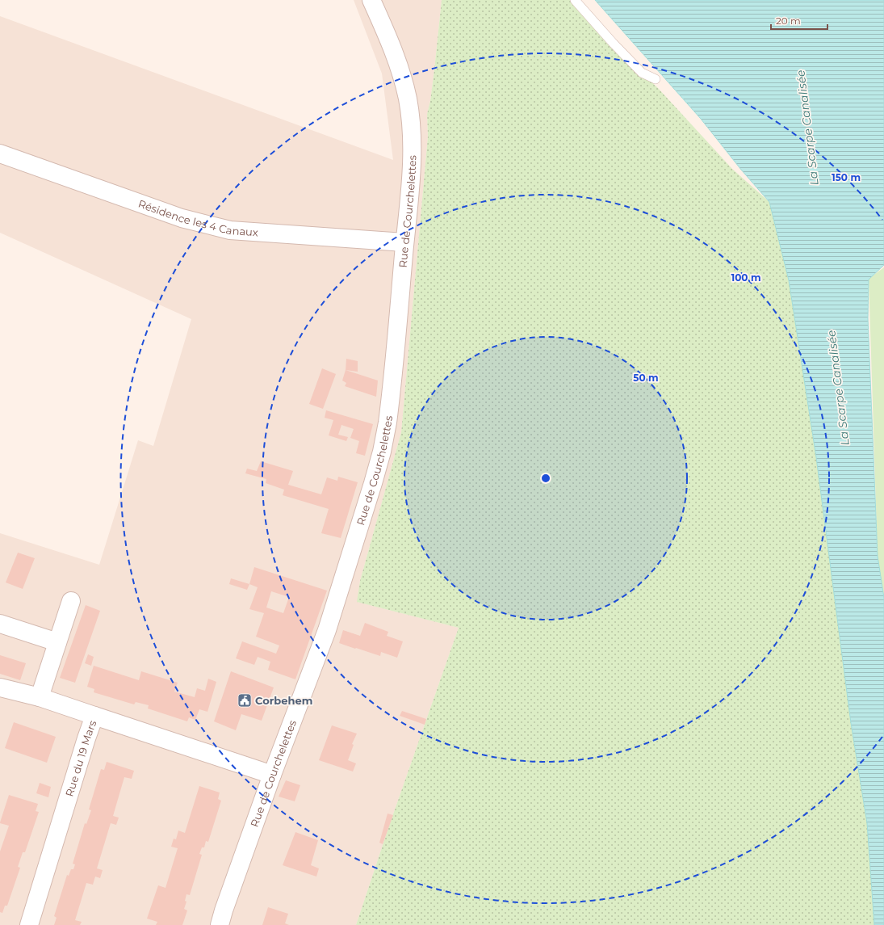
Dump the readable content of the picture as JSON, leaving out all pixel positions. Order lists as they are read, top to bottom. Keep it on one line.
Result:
{"streets":{"street":["Rue de Courchelettes","Résidence les 4 Canaux","Rue du 19 Mars"]},"crossings":[["Rue de Courchelettes","Résidence les 4 Canaux"],["Rue de Courchelettes","Rue du 19 Mars"]],"water":["La Scarpe Canalisée"],"places":{"public building":["Corbehem"]},"scale_bar":"20 m","rings":["150 m","100 m","50 m"]}
